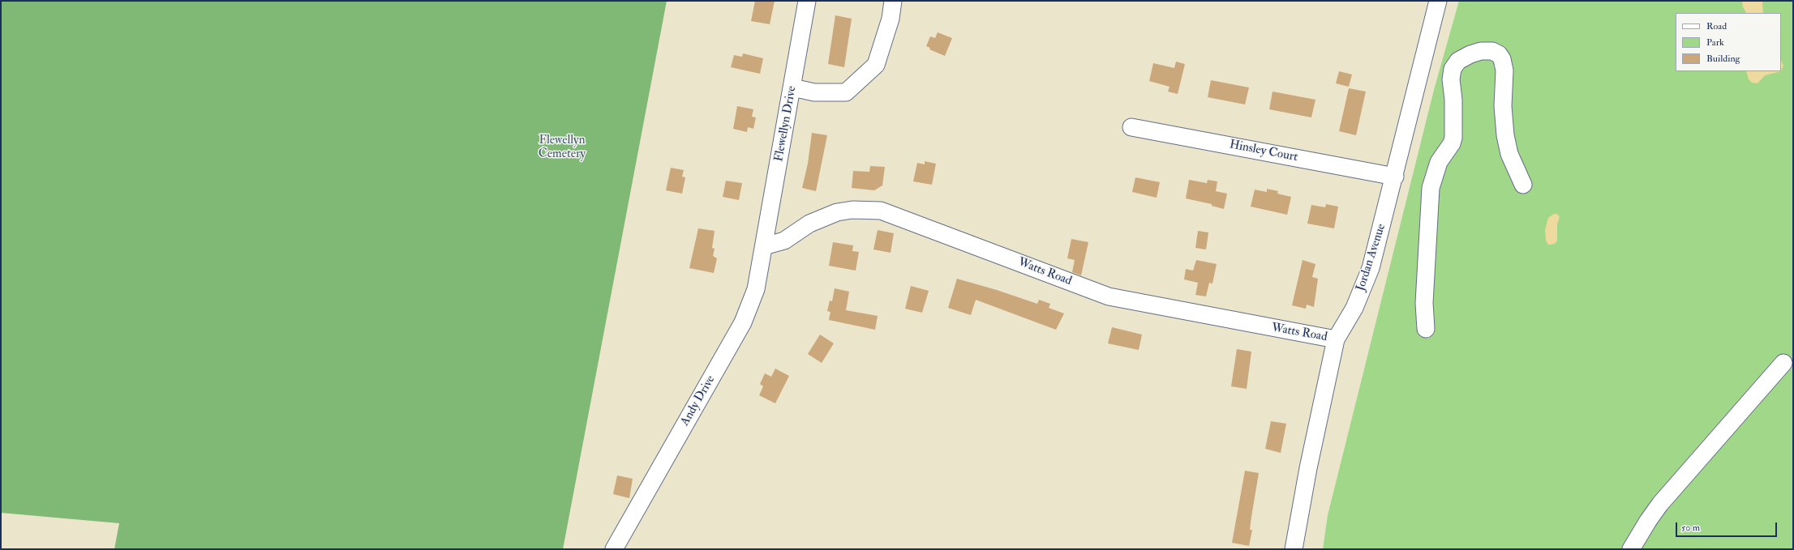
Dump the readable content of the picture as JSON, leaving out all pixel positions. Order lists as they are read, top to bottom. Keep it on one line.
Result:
{"streets":{"street":["Flewellyn Drive","Hinsley Court","Jordan Avenue","Watts Road","Andy Drive"]},"crossings":[["Flewellyn Drive","Watts Road"],["Flewellyn Drive","Andy Drive"],["Hinsley Court","Jordan Avenue"],["Jordan Avenue","Watts Road"],["Watts Road","Andy Drive"]],"parks":["Flewellyn Cemetery"],"legend":["Road","Park","Building"],"scale_bar":"50 m"}
